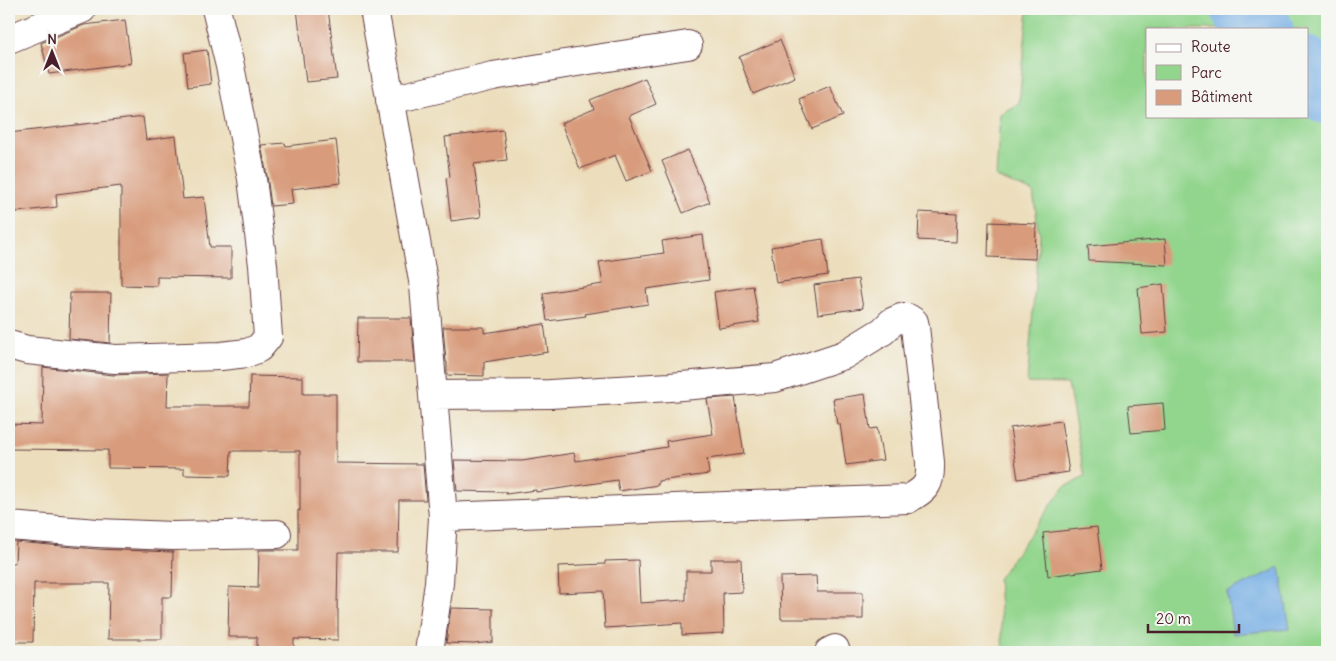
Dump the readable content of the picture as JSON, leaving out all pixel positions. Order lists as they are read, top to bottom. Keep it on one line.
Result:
{"legend":["Route","Parc","Bâtiment"],"scale_bar":"20 m","north":"top"}
